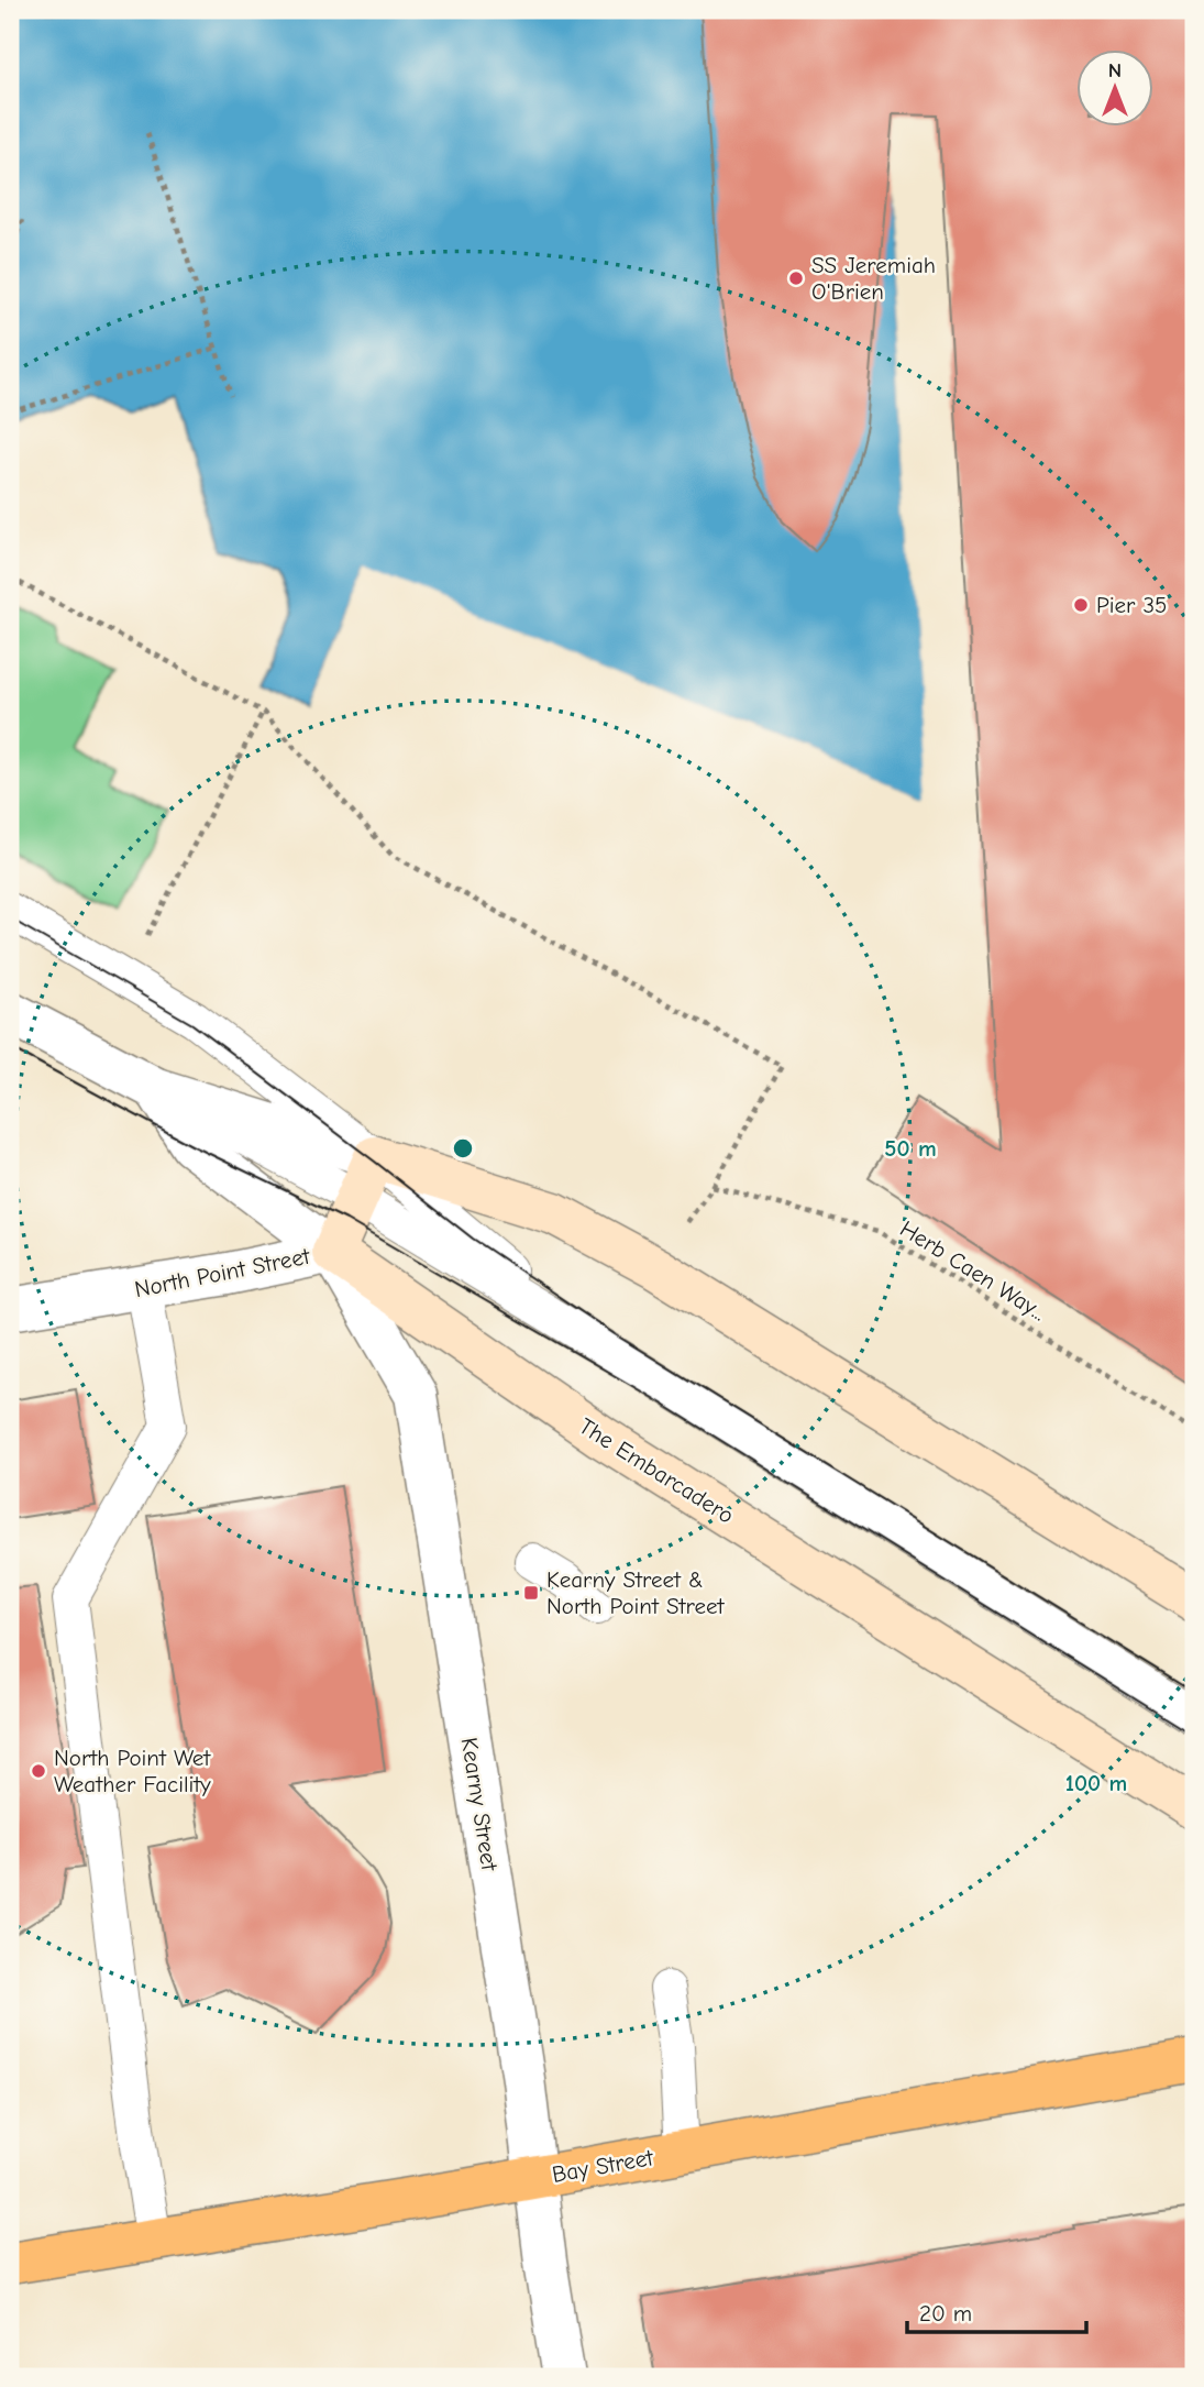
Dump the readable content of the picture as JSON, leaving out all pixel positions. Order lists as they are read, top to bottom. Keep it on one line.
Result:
{"streets":{"main road":["North Point Street","The Embarcadero","Bay Street"],"street":["Kearny Street"],"path":["Herb Caen Way..."]},"crossings":[["North Point Street","The Embarcadero"],["North Point Street","Kearny Street"],["The Embarcadero","Kearny Street"],["Kearny Street","Bay Street"]],"places":{"other":["SS Jeremiah O'Brien","Pier 35","North Point Wet Weather Facility"],"transit":["Kearny Street & North Point Street"]},"scale_bar":"20 m","north":"top","rings":["50 m","100 m"]}
